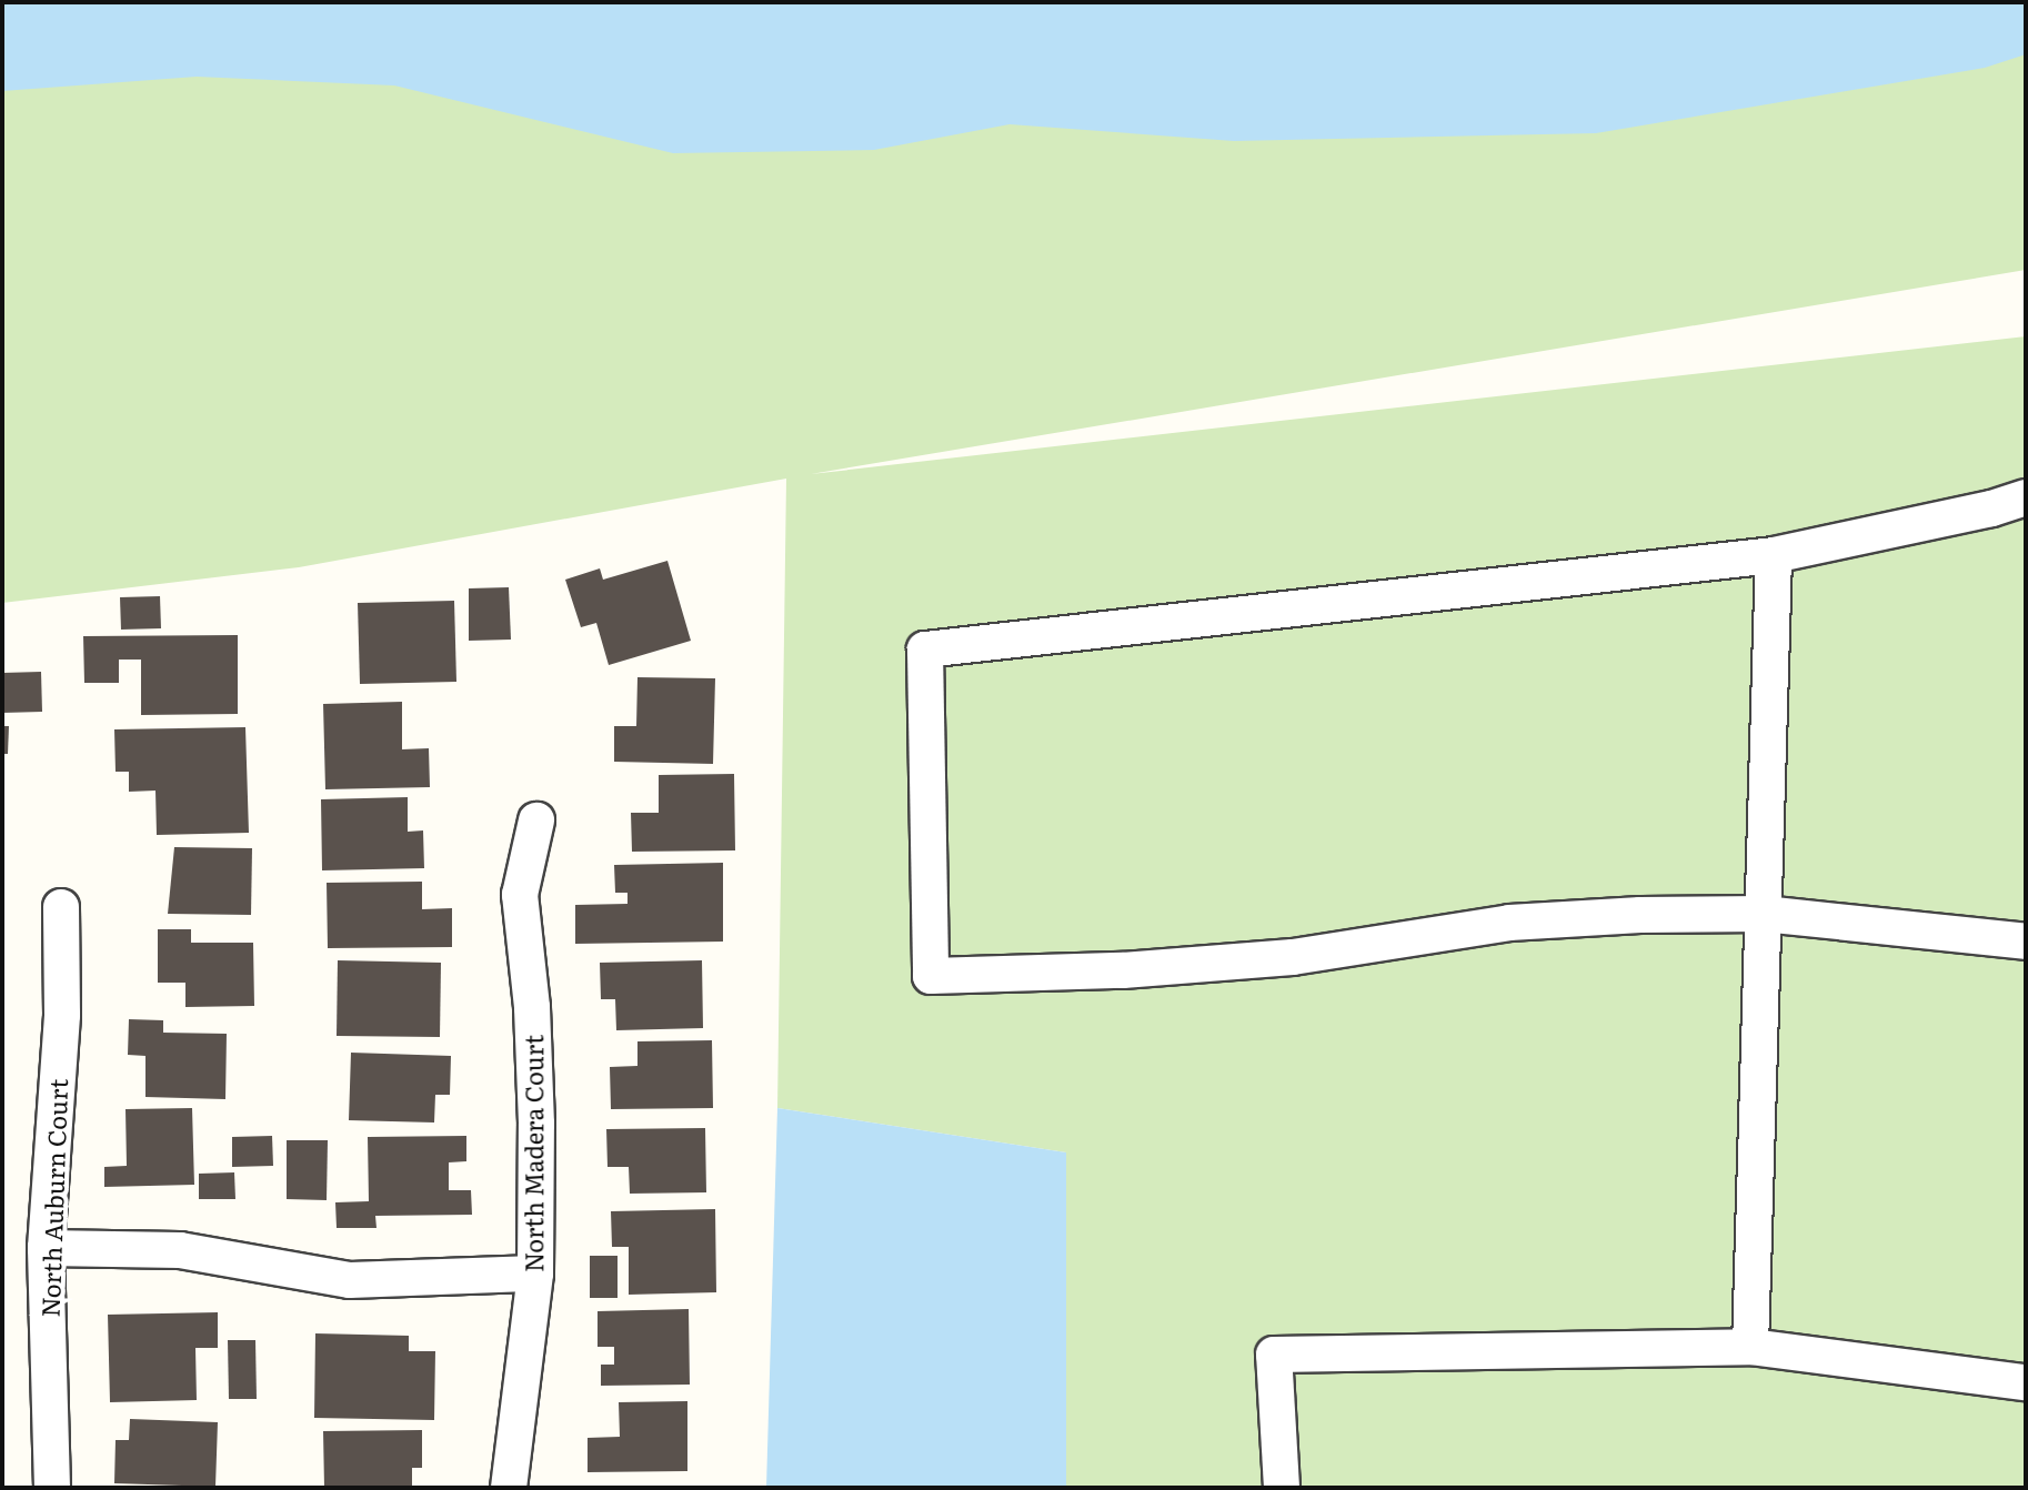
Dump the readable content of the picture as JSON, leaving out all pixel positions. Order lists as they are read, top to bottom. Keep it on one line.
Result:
{"streets":{"street":["North Madera Court","North Auburn Court"]}}
